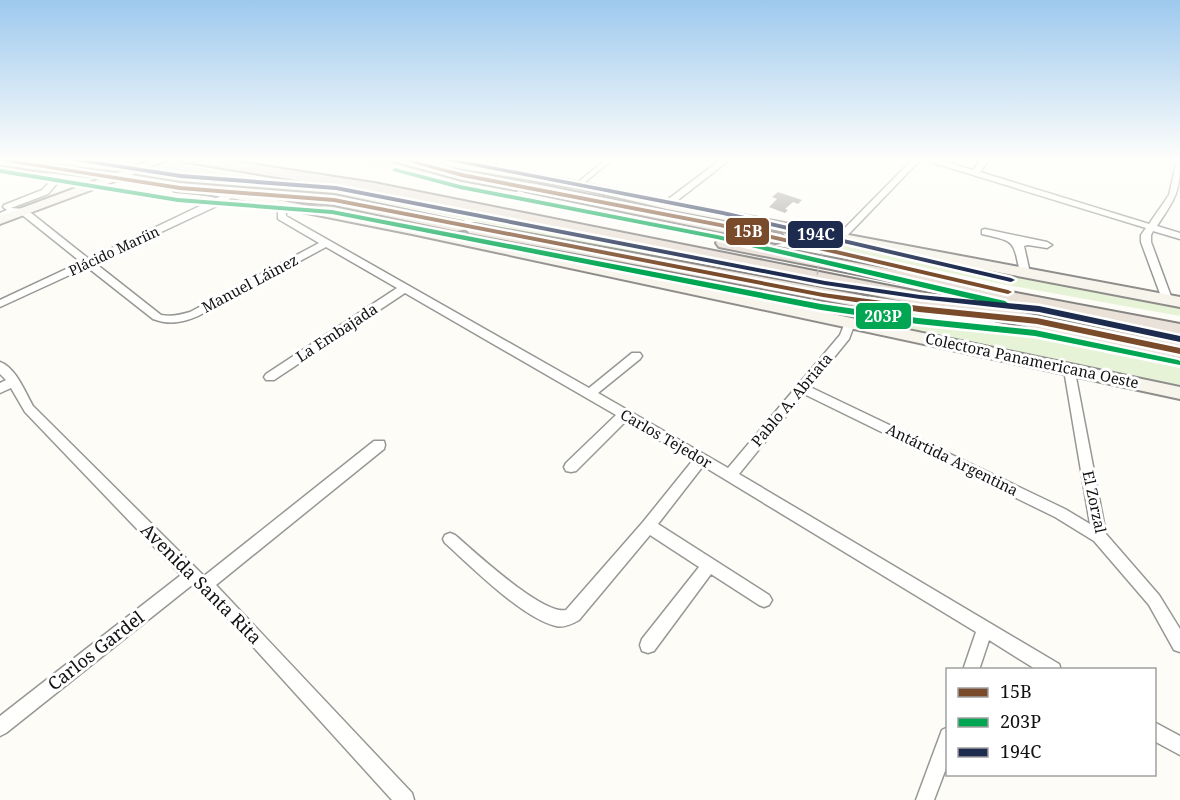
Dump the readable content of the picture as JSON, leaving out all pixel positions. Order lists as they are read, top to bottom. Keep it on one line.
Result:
{"streets":{"street":["Plácido Maríin","Manuel Láinez","La Embajada","Colectora Panamericana Oeste","Pablo A. Abriata","Carlos Tejedor","Antártida Argentina","El Zorzal","Avenida Santa Rita","Carlos Gardel"]},"crossings":[["Plácido Maríin","Manuel Láinez"],["Plácido Maríin","Colectora Panamericana Oeste"],["Manuel Láinez","Carlos Tejedor"],["La Embajada","Carlos Tejedor"],["Colectora Panamericana Oeste","Pablo A. Abriata"],["Colectora Panamericana Oeste","Carlos Tejedor"],["Colectora Panamericana Oeste","El Zorzal"],["Pablo A. Abriata","Carlos Tejedor"],["Pablo A. Abriata","Antártida Argentina"],["Antártida Argentina","El Zorzal"],["Avenida Santa Rita","Carlos Gardel"]],"lines":["transit line 15B","transit line 203P","transit line 194C"],"legend":["15B","203P","194C"]}
